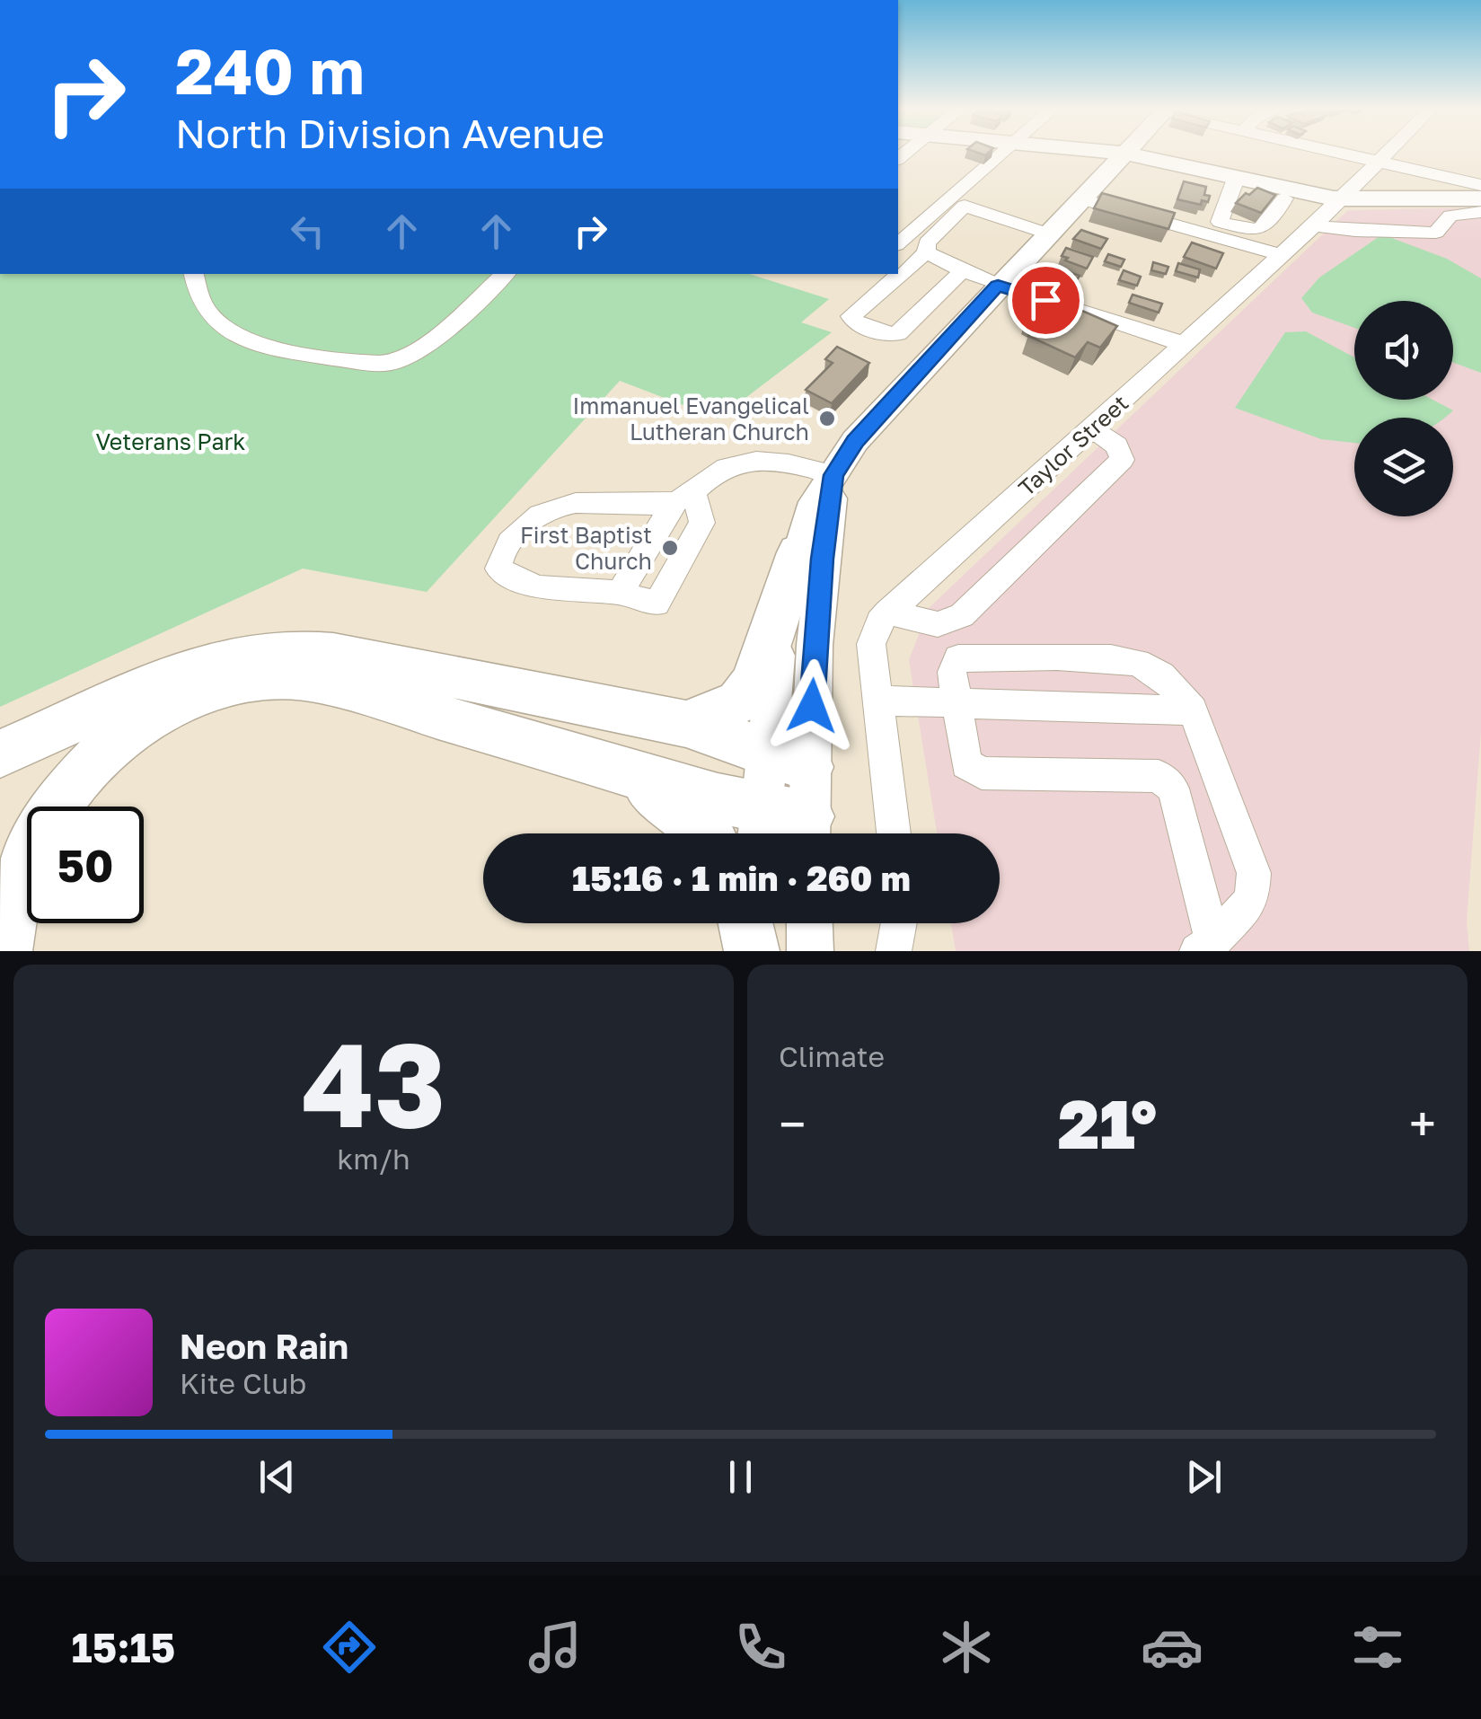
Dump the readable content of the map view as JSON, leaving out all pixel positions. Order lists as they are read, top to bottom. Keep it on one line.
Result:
{"streets":{"street":["Taylor Street"]},"parks":["Veterans Park"],"places":["Immanuel Evangelical Lutheran Church","First Baptist Church"],"page":{"turn":["240 m","North Division Avenue"],"limit":"50","trip":"15:16 · 1 min · 260 m","tile":[["43","km/h"],"Climate"],"heat":["−","21°","+"],"song":["Neon Rain","Kite Club"],"tabs":"15:15"}}
